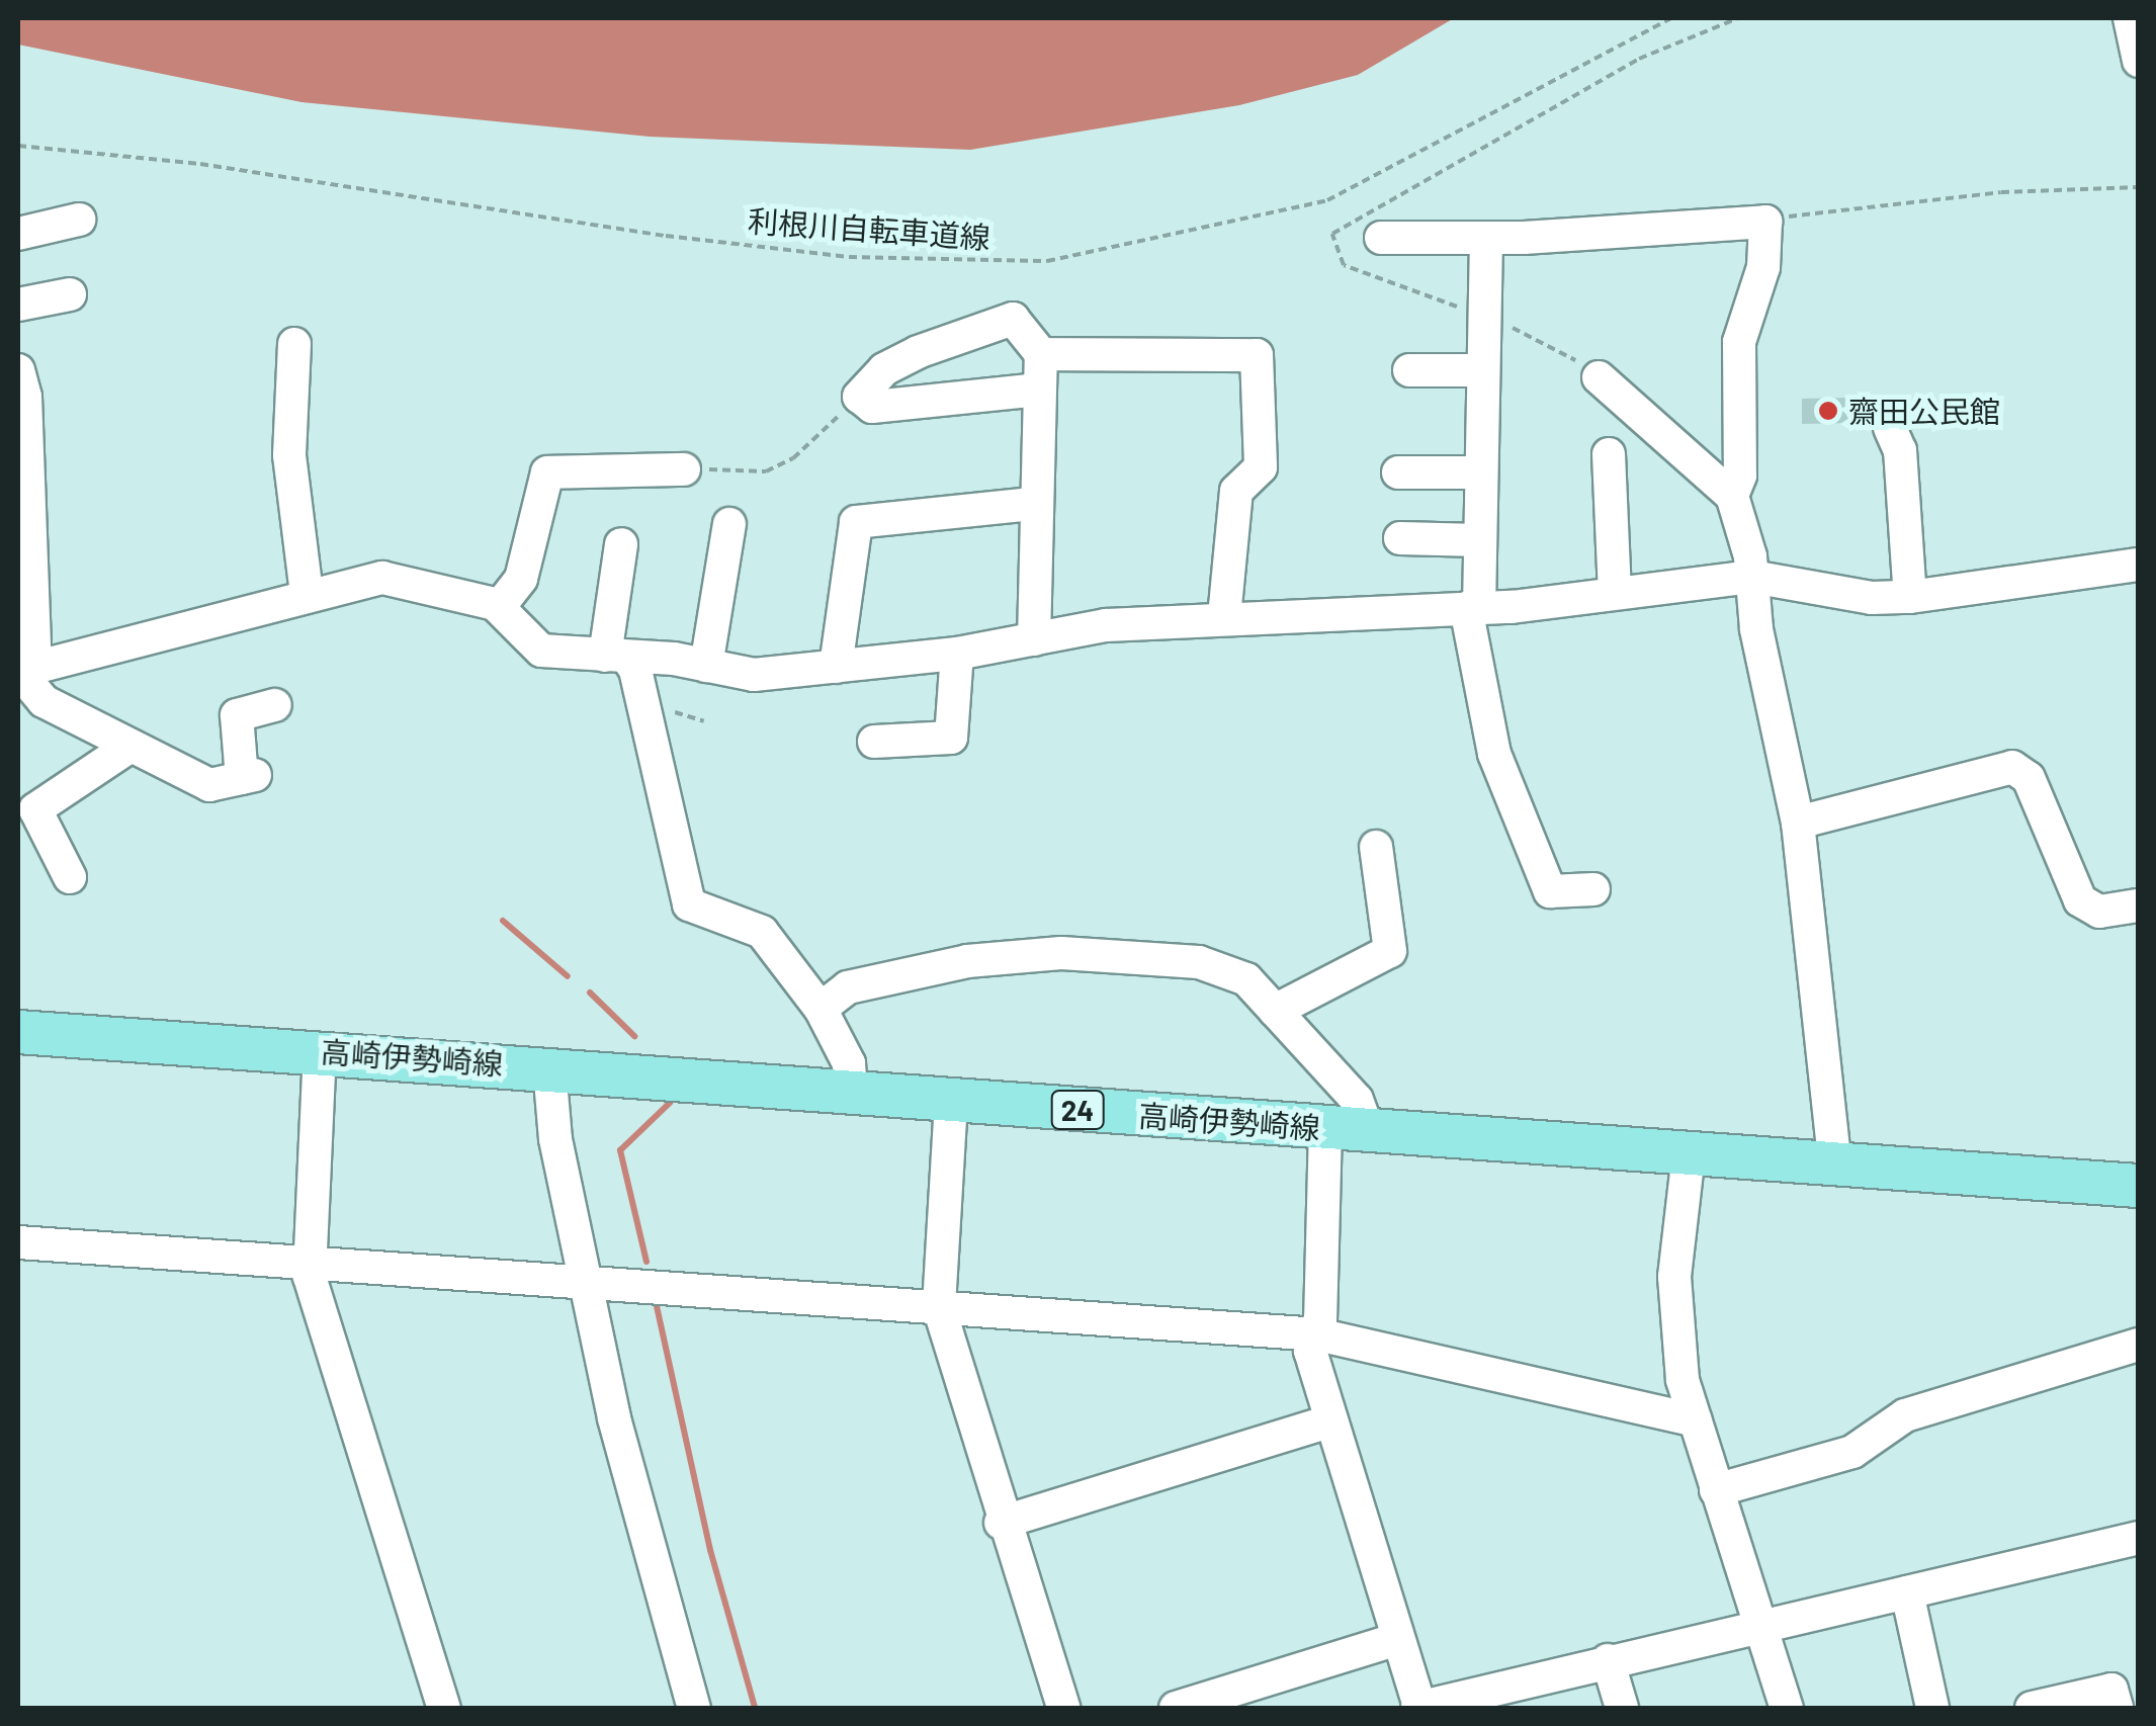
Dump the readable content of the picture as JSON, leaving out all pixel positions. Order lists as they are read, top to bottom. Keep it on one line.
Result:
{"streets":{"main road":["高崎伊勢崎線","24"],"path":["利根川自転車道線"]},"places":["齋田公民館"]}
